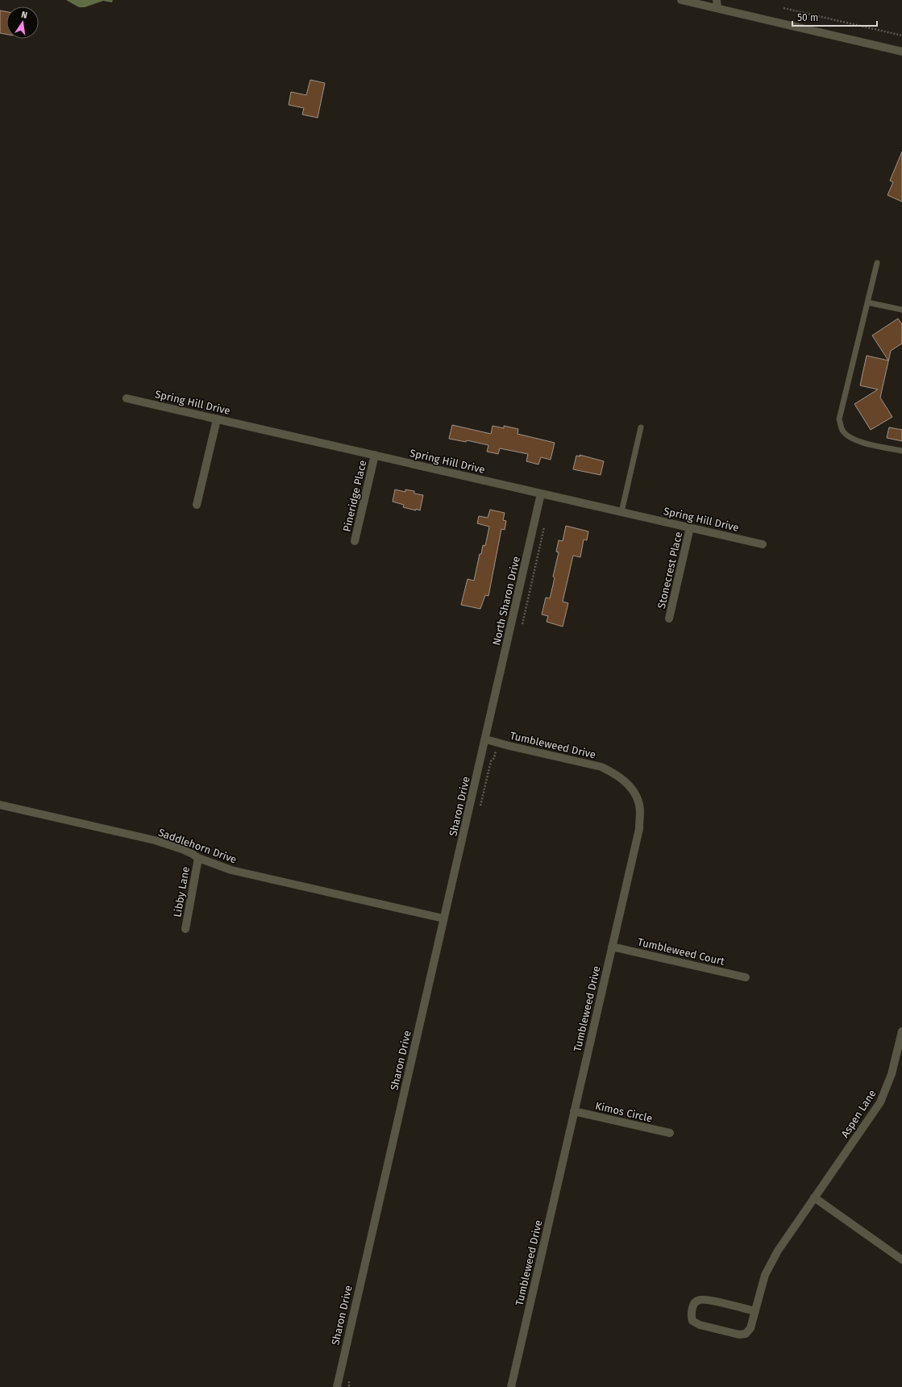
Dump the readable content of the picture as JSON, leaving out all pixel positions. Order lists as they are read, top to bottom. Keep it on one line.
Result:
{"streets":{"street":["Spring Hill Drive","Pineridge Place","Stonecrest Place","North Sharon Drive","Tumbleweed Drive","Sharon Drive","Saddlehorn Drive","Libby Lane","Tumbleweed Court","Kimos Circle","Aspen Lane"]},"crossings":[["Spring Hill Drive","Pineridge Place"],["Spring Hill Drive","Stonecrest Place"],["Spring Hill Drive","North Sharon Drive"],["North Sharon Drive","Tumbleweed Drive"],["North Sharon Drive","Sharon Drive"],["Tumbleweed Drive","Sharon Drive"],["Tumbleweed Drive","Tumbleweed Court"],["Tumbleweed Drive","Kimos Circle"],["Sharon Drive","Saddlehorn Drive"],["Saddlehorn Drive","Libby Lane"]],"scale_bar":"50 m","north":"top"}
